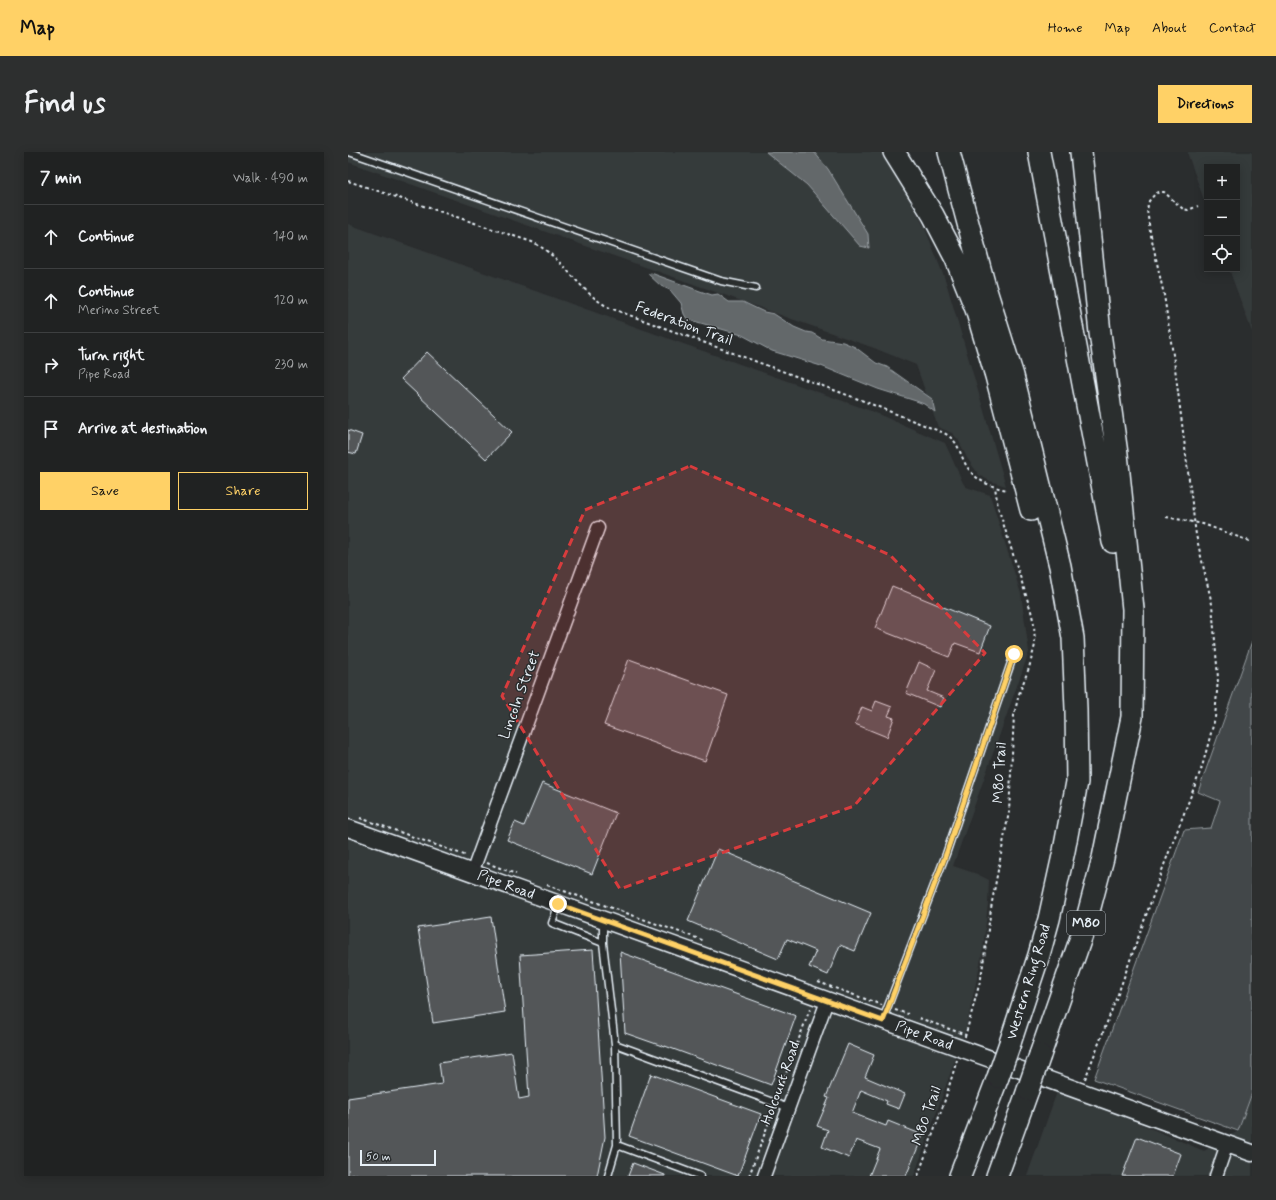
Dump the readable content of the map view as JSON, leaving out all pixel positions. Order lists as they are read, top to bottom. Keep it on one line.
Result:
{"streets":{"highway":["M80","Western Ring Road"],"street":["Lincoln Street","Pipe Road","Holcourt Road"],"path":["Federation Trail","M80 Trail"]},"crossings":[["Federation Trail","M80 Trail"],["Lincoln Street","Pipe Road"],["Pipe Road","Holcourt Road"]],"scale_bar":"50 m","page":{"header":"Map","nav":["Home","Map","About","Contact"],"buttons":["Directions",["Save","Share"]],"title":"Find us","heading":["7 min","Walk · 490 m"],"map_buttons":["+","−"],"list":[["Continue","140 m"],["Continue","Merino Street","120 m"],["Turn right","Pipe Road","230 m"],"Arrive at destination"],"scale":"50 m"}}
